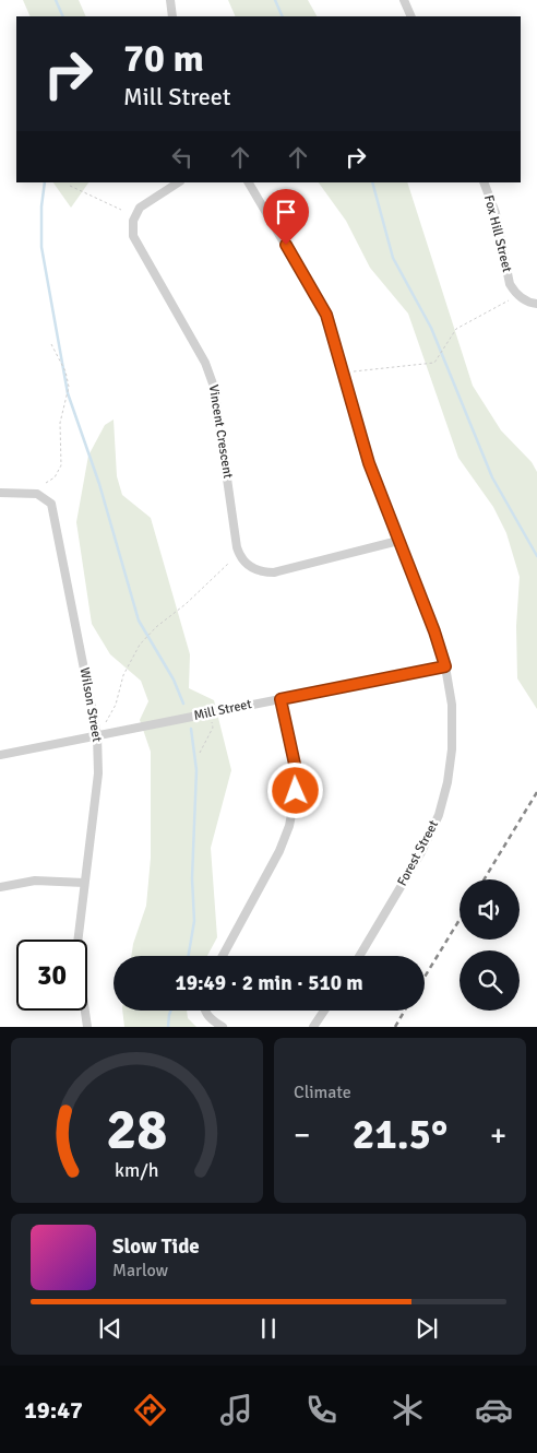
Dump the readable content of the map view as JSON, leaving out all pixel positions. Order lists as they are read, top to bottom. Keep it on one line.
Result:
{"streets":{"street":["Fox Hill Street","Vincent Crescent","Wilson Street","Mill Street","Forest Street"]},"crossings":[["Vincent Crescent","Forest Street"],["Wilson Street","Mill Street"],["Mill Street","Forest Street"]],"page":{"turn":["70 m","Mill Street"],"limit":"30","trip":"19:49 · 2 min · 510 m","tile":"Climate","heat":["−","21.5°","+"],"song":["Slow Tide","Marlow"],"tabs":"19:47","gauge":["28","km/h"]}}
